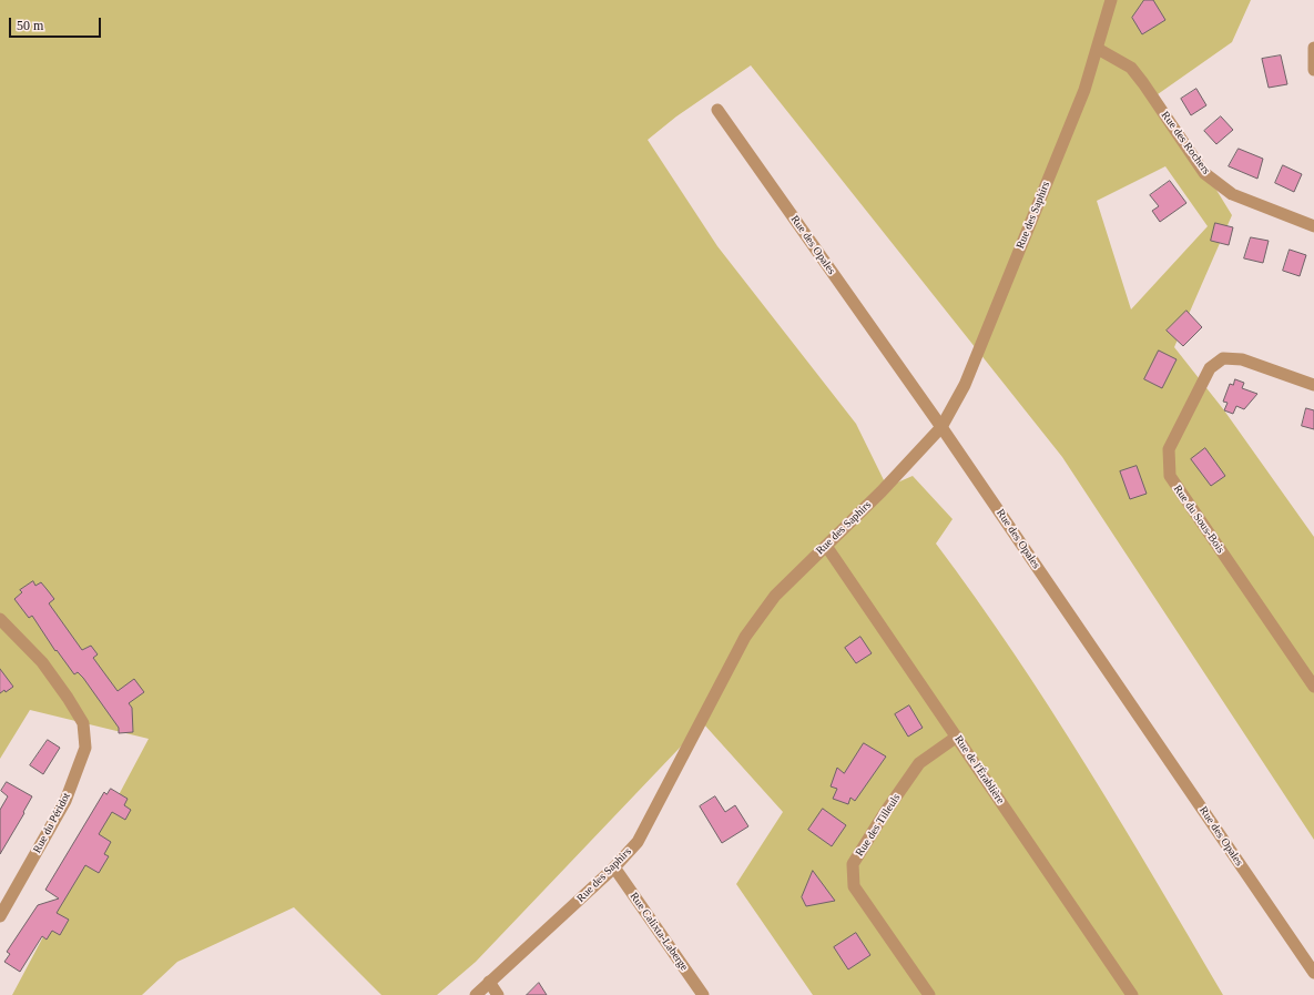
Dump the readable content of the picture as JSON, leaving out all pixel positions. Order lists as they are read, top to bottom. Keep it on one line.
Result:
{"streets":{"street":["Rue des Rochers","Rue des Saphirs","Rue des Opales","Rue du Sous-Bois","Rue de l'Érablière","Rue du Péridot","Rue des Tilleuls","Rue Calixta-Laberge"]},"crossings":[["Rue des Rochers","Rue des Saphirs"],["Rue des Saphirs","Rue des Opales"],["Rue des Saphirs","Rue de l'Érablière"],["Rue des Saphirs","Rue Calixta-Laberge"],["Rue de l'Érablière","Rue des Tilleuls"]],"scale_bar":"50 m"}
